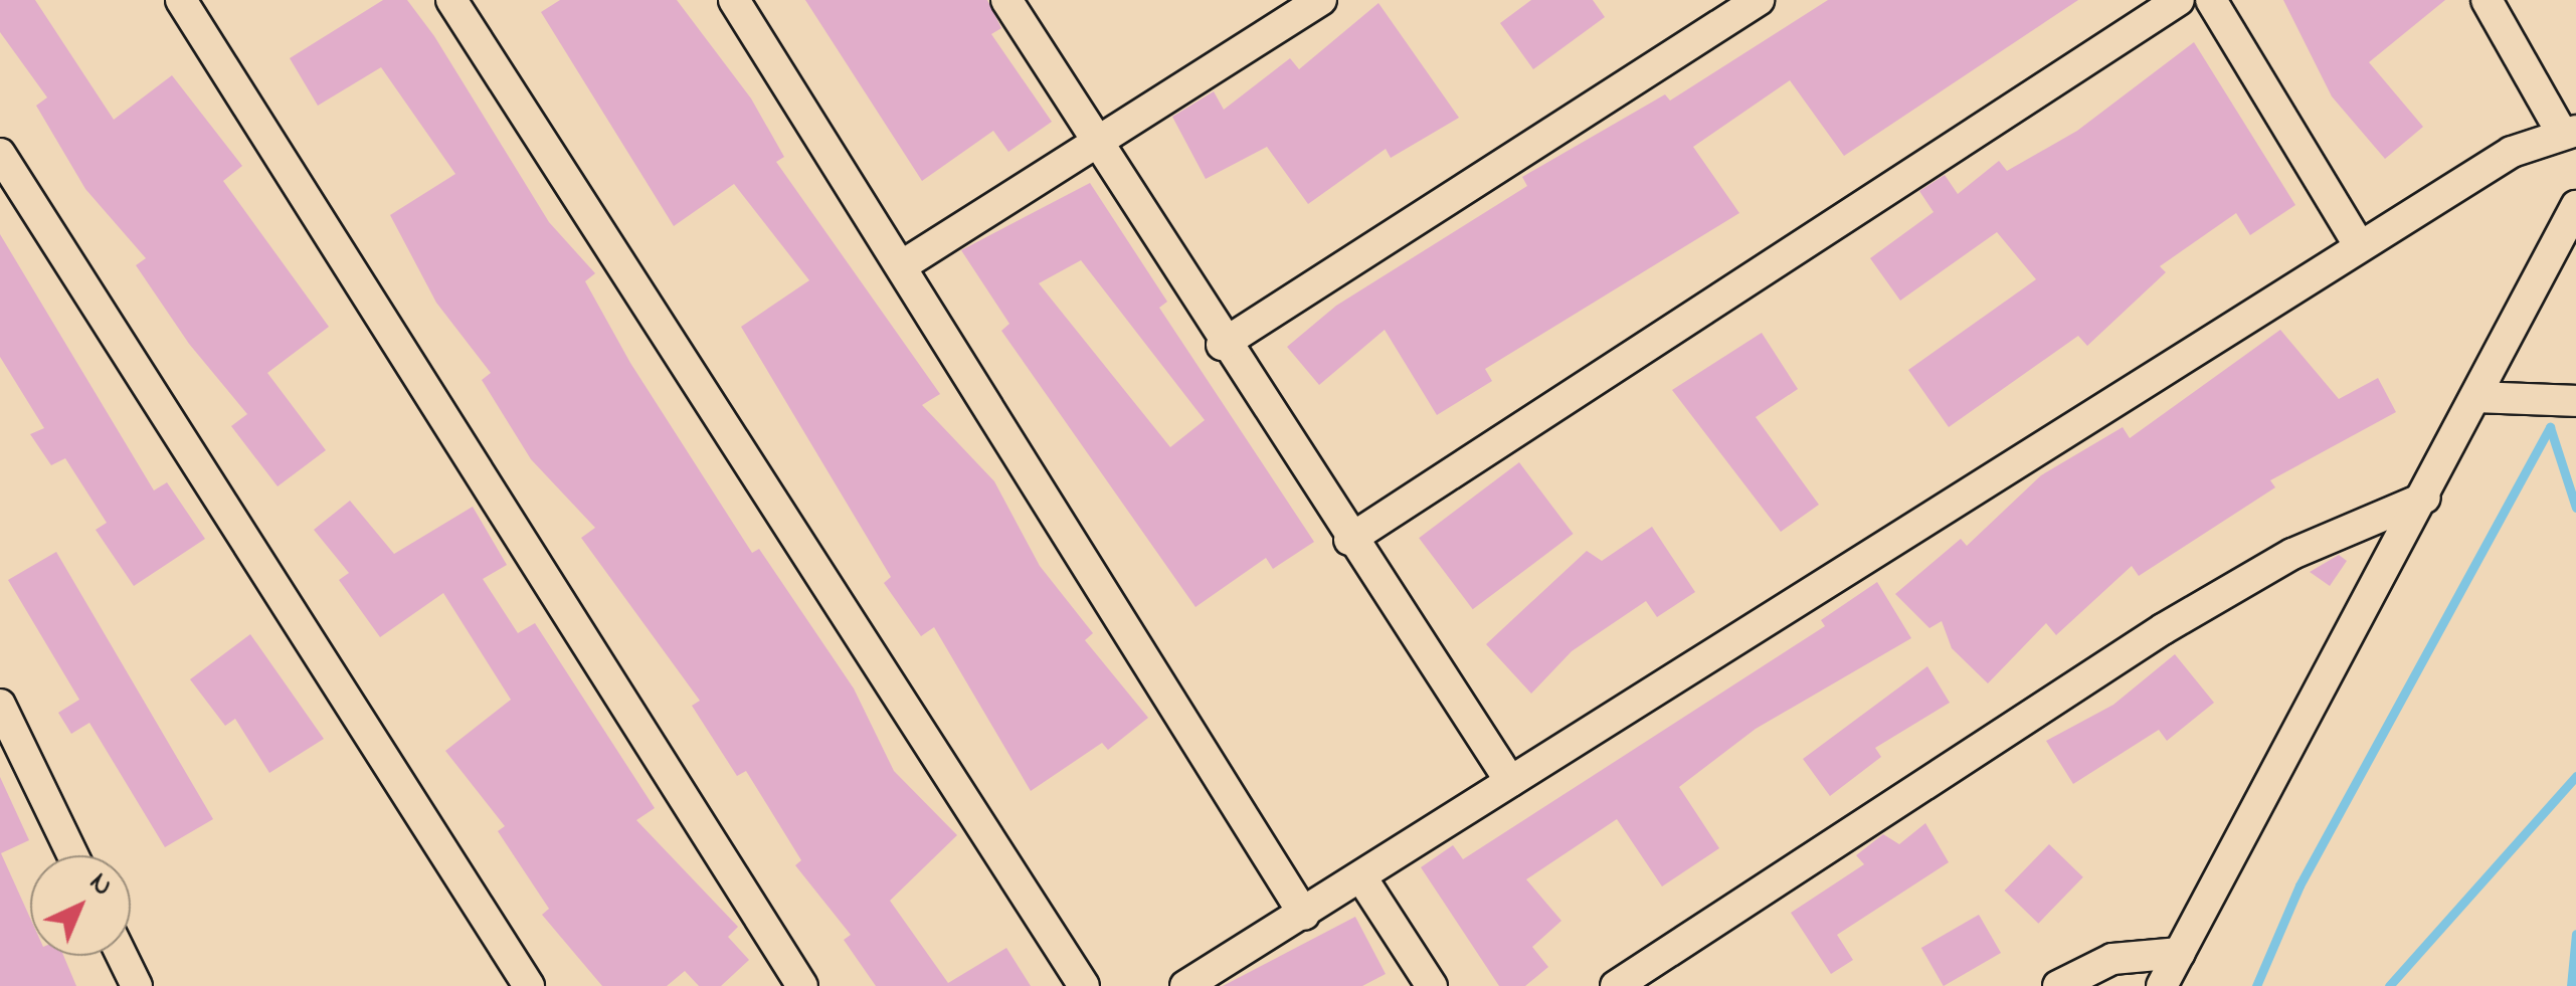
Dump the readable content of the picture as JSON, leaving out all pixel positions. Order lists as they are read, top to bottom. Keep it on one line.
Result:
{"north":"top right"}
